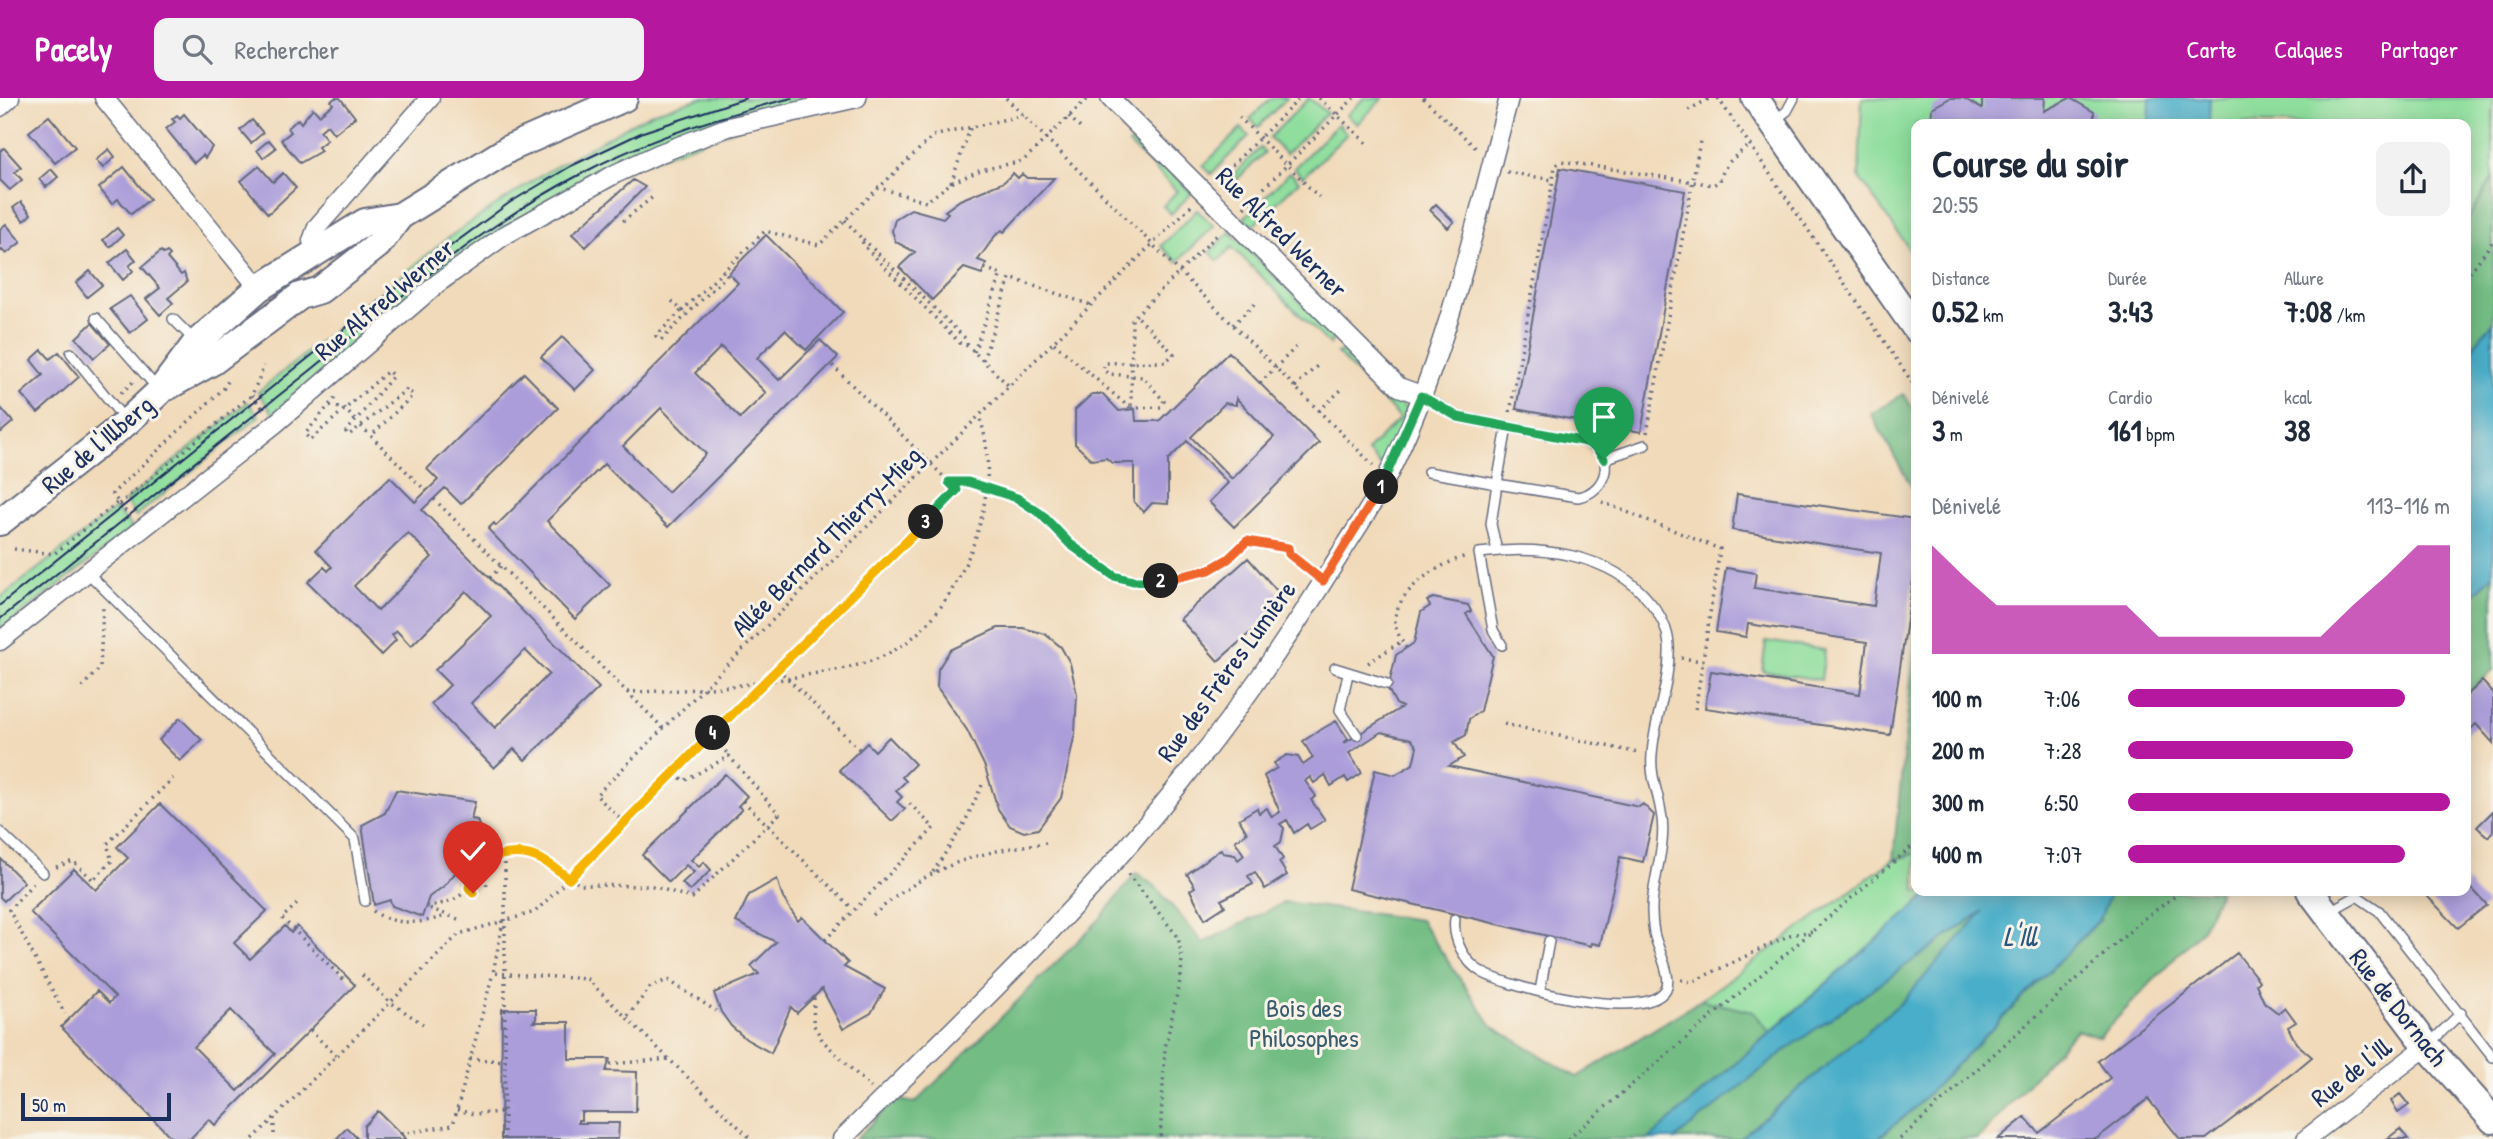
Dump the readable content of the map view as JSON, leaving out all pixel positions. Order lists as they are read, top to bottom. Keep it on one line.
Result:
{"streets":{"main road":["Rue de l'Illberg","Rue de Dornach"],"street":["Rue Alfred Werner","Rue des Frères Lumière","Rue de l'Ill"],"path":["Allée Bernard Thierry-Mieg"]},"crossings":[["Rue Alfred Werner","Rue des Frères Lumière"],["Rue de Dornach","Rue de l'Ill"]],"water":["L'Ill"],"parks":["Bois des Philosophes"],"scale_bar":"50 m","page":{"header":"Pacely","search":"Rechercher","nav":["Carte","Calques","Partager"],"heading":["Course du soir","20:55"],"stats":[["Distance","0.52 km"],["Durée","3:43"],["Allure","7:08 /km"],["Dénivelé","3 m"],["Cardio","161 bpm"],["kcal","38"]],"pins":["1","3","2","4"],"chart":["Dénivelé","113–116 m"],"list":[{"name":"100 m","note":"7:06"},{"name":"200 m","note":"7:28"},{"name":"300 m","note":"6:50"},{"name":"400 m","note":"7:07"}],"scale":"50 m"}}
